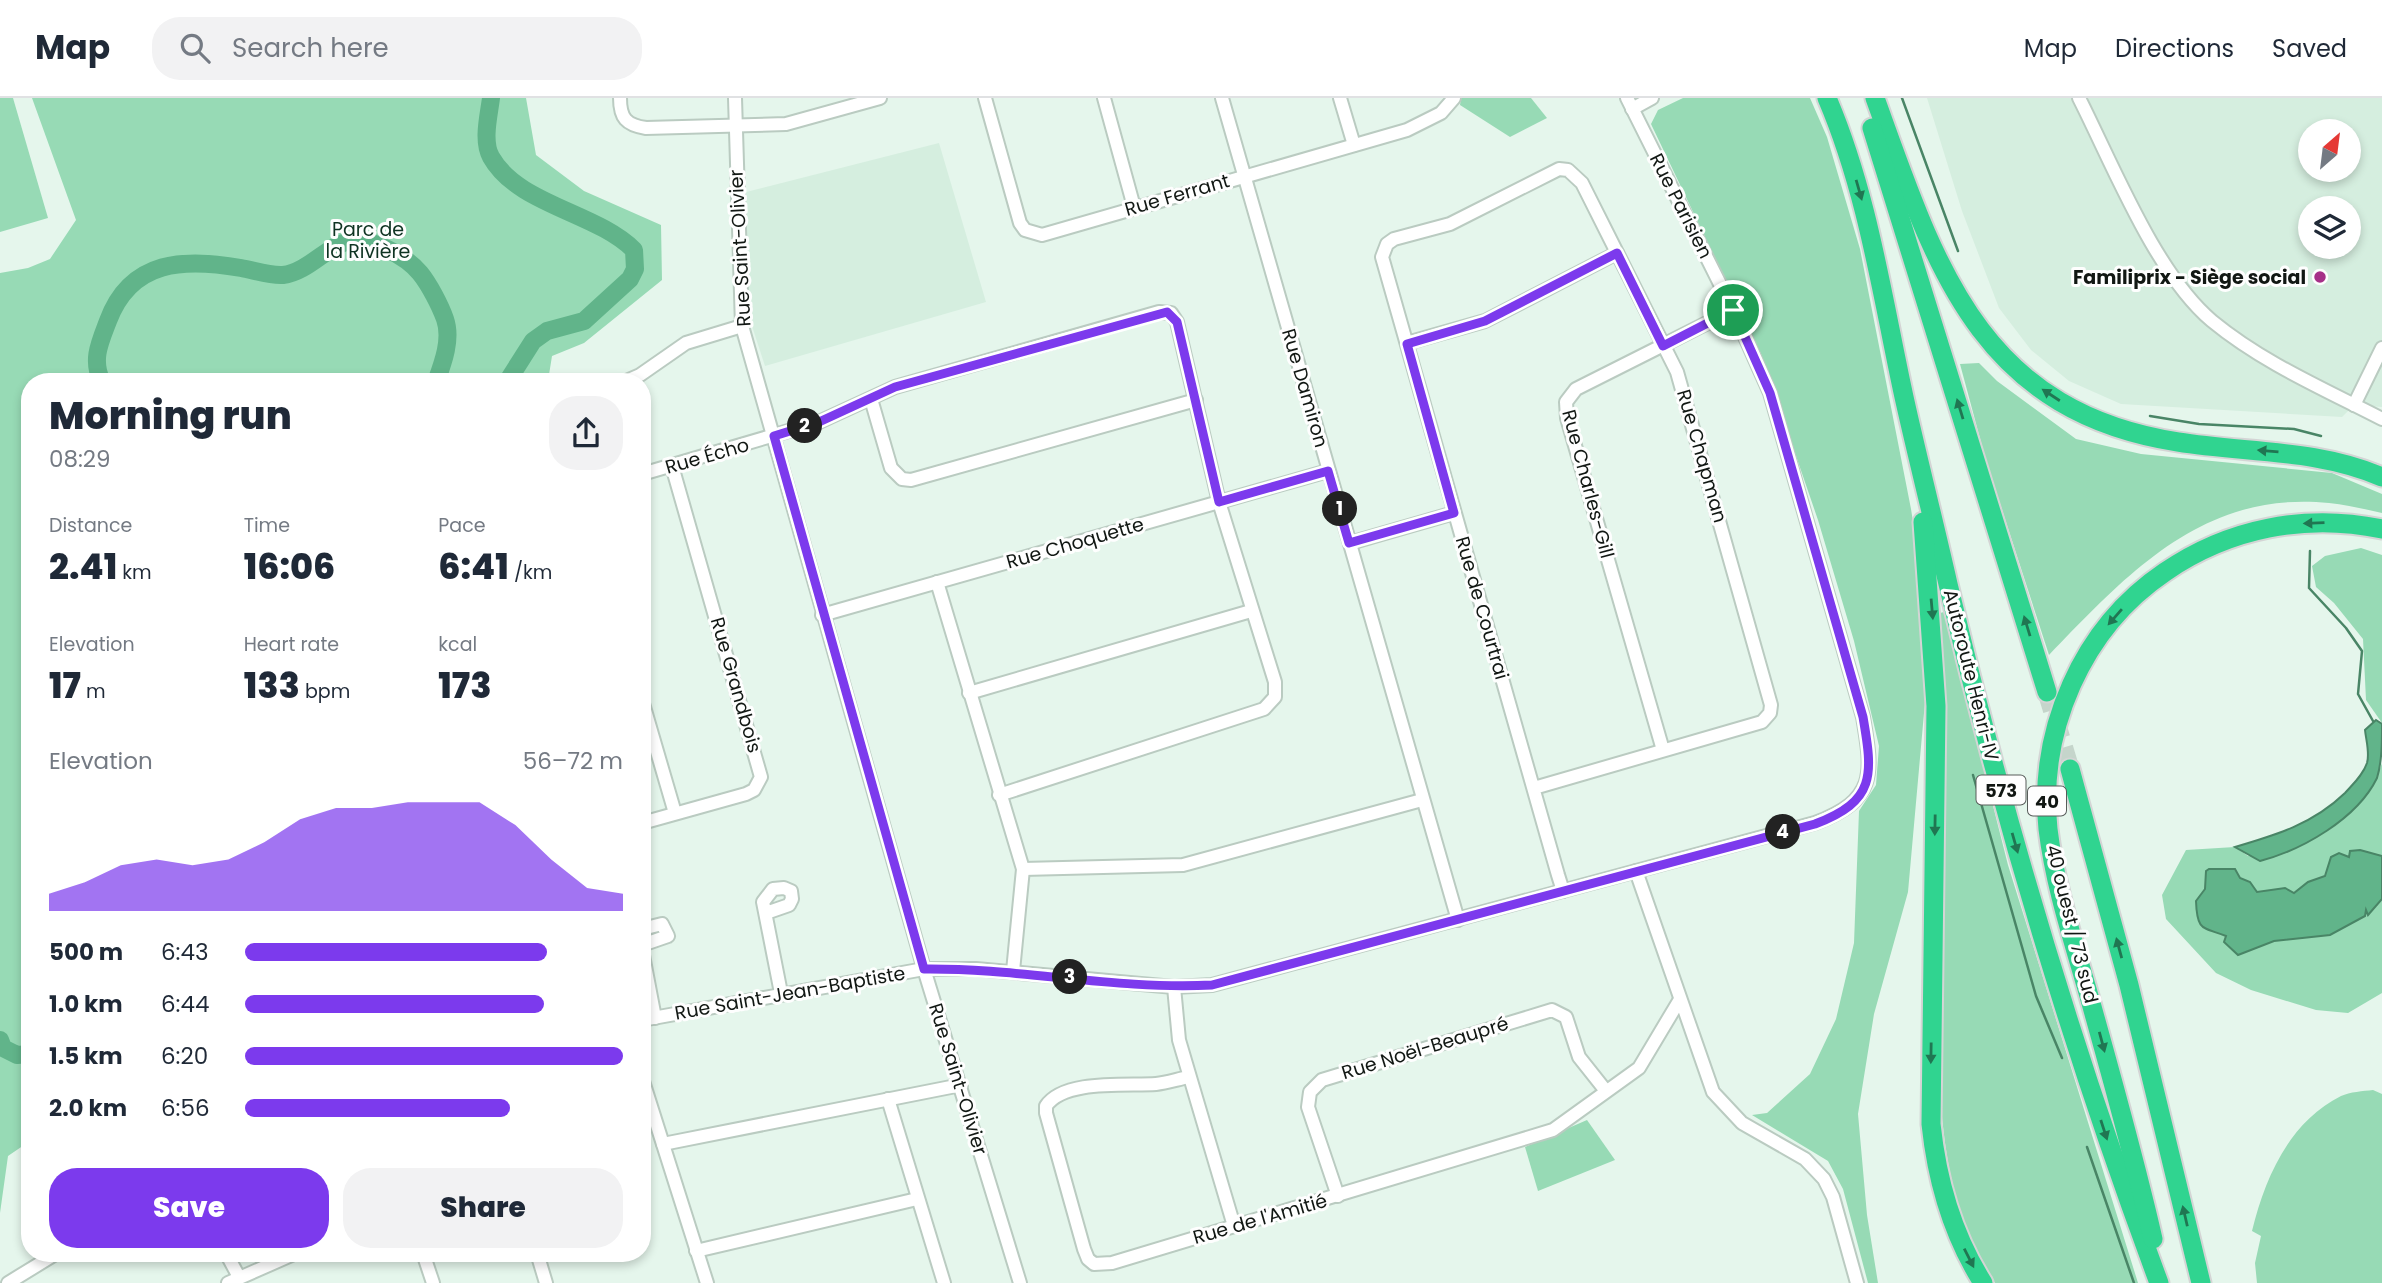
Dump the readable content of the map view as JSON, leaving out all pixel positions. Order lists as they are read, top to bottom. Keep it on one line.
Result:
{"streets":{"highway":["Autoroute Henri-IV","573","40","40 ouest / 73 sud"],"street":["Rue Ferrant","Rue Parisien","Rue Saint-Olivier","Rue Damiron","Rue Écho","Rue Chapman","Rue Charles-Gill","Rue Choquette","Rue de Courtrai","Rue Grandbois","Rue Saint-Jean-Baptiste","Rue Noël-Beaupré","Rue de l'Amitié"]},"crossings":[["Rue Ferrant","Rue Damiron"],["Rue Parisien","Rue Charles-Gill"],["Rue Parisien","Rue Saint-Jean-Baptiste"],["Rue Saint-Olivier","Rue Écho"],["Rue Saint-Olivier","Rue Choquette"],["Rue Saint-Olivier","Rue Saint-Jean-Baptiste"],["Rue Damiron","Rue Choquette"],["Rue Damiron","Rue Saint-Jean-Baptiste"],["Rue Écho","Rue Grandbois"],["Rue Chapman","Rue Charles-Gill"],["Rue Chapman","Rue de Courtrai"],["Rue de Courtrai","Rue Saint-Jean-Baptiste"],["Autoroute Henri-IV","40 ouest / 73 sud"],["Rue Noël-Beaupré","Rue de l'Amitié"]],"parks":["Parc de la Rivière"],"places":["Familiprix - Siège social"],"north":"top right","page":{"header":"Map","search":"Search here","nav":["Map","Directions","Saved"],"heading":["Morning run","08:29"],"pins":["2","1","4","3"],"stats":[["Distance","2.41 km"],["Time","16:06"],["Pace","6:41 /km"],["Elevation","17 m"],["Heart rate","133 bpm"],["kcal","173"]],"chart":["Elevation","56–72 m"],"list":[{"name":"500 m","note":"6:43"},{"name":"1.0 km","note":"6:44"},{"name":"1.5 km","note":"6:20"},{"name":"2.0 km","note":"6:56"}],"buttons":["Save","Share"]}}
